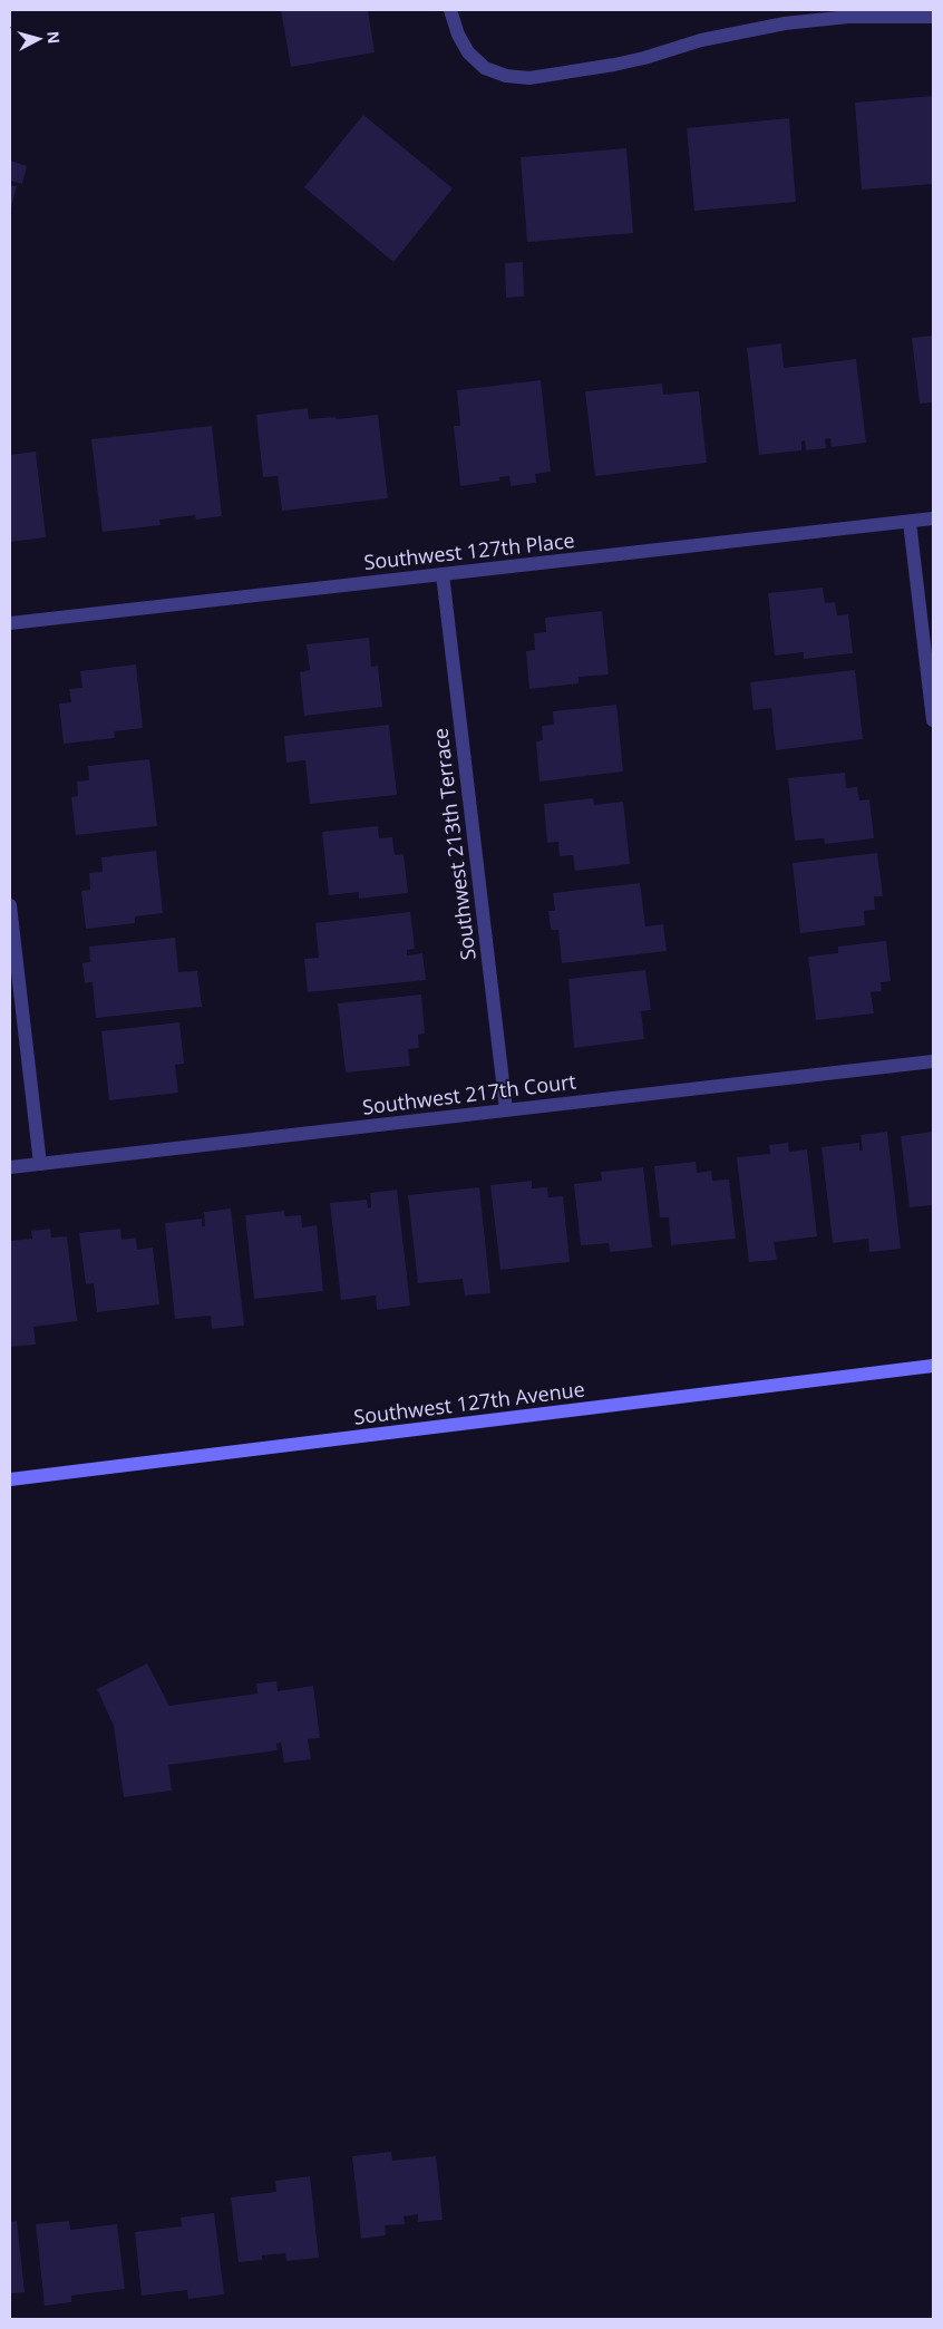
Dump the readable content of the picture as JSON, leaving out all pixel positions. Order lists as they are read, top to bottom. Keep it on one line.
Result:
{"streets":{"street":["Southwest 127th Place","Southwest 213th Terrace","Southwest 217th Court","Southwest 127th Avenue"]},"crossings":[["Southwest 127th Place","Southwest 213th Terrace"],["Southwest 213th Terrace","Southwest 217th Court"]],"north":"right"}
